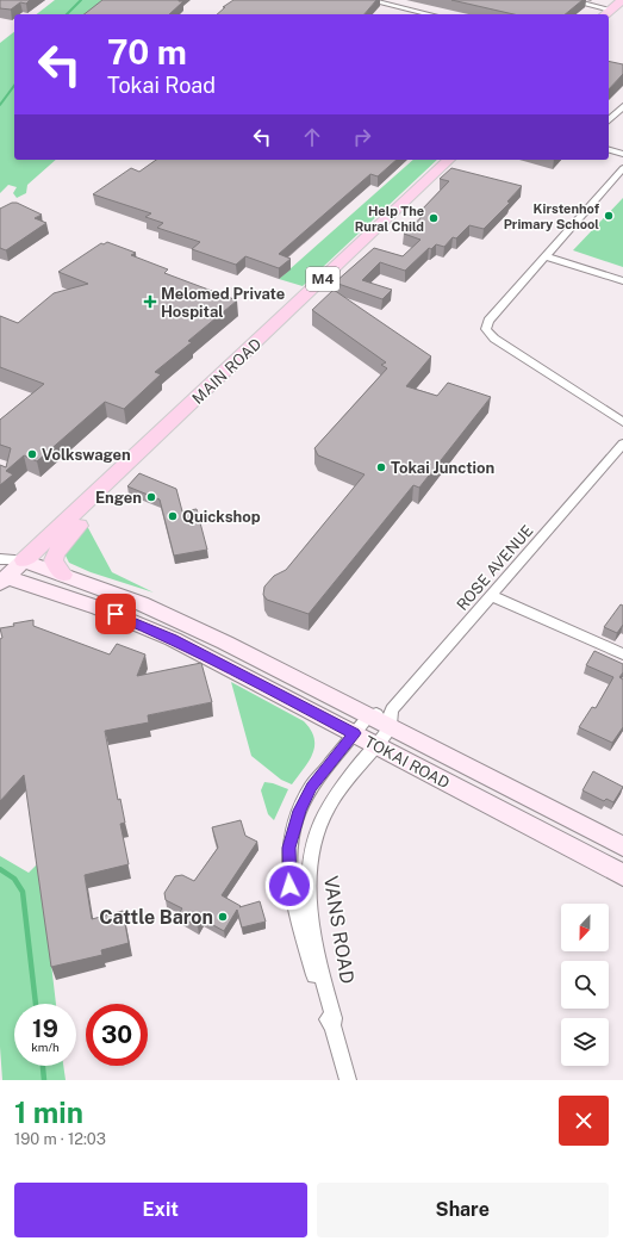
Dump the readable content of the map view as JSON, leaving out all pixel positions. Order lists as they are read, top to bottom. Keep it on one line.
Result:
{"streets":{"main road":["M4","MAIN ROAD","TOKAI ROAD"],"street":["ROSE AVENUE","VANS ROAD"]},"crossings":[["MAIN ROAD","TOKAI ROAD"],["ROSE AVENUE","TOKAI ROAD"],["ROSE AVENUE","VANS ROAD"],["TOKAI ROAD","VANS ROAD"]],"places":{"other":["Kirstenhof Primary School","Help The Rural Child","Volkswagen","Tokai Junction","Engen","Quickshop","Cattle Baron"],"health":["Melomed Private Hospital"]},"north":"bottom","page":{"turn":["70 m","Tokai Road"],"speed":"19 km/h","limit":"30","heading":["1 min","190 m · 12:03"],"buttons":["Exit","Share"]}}
